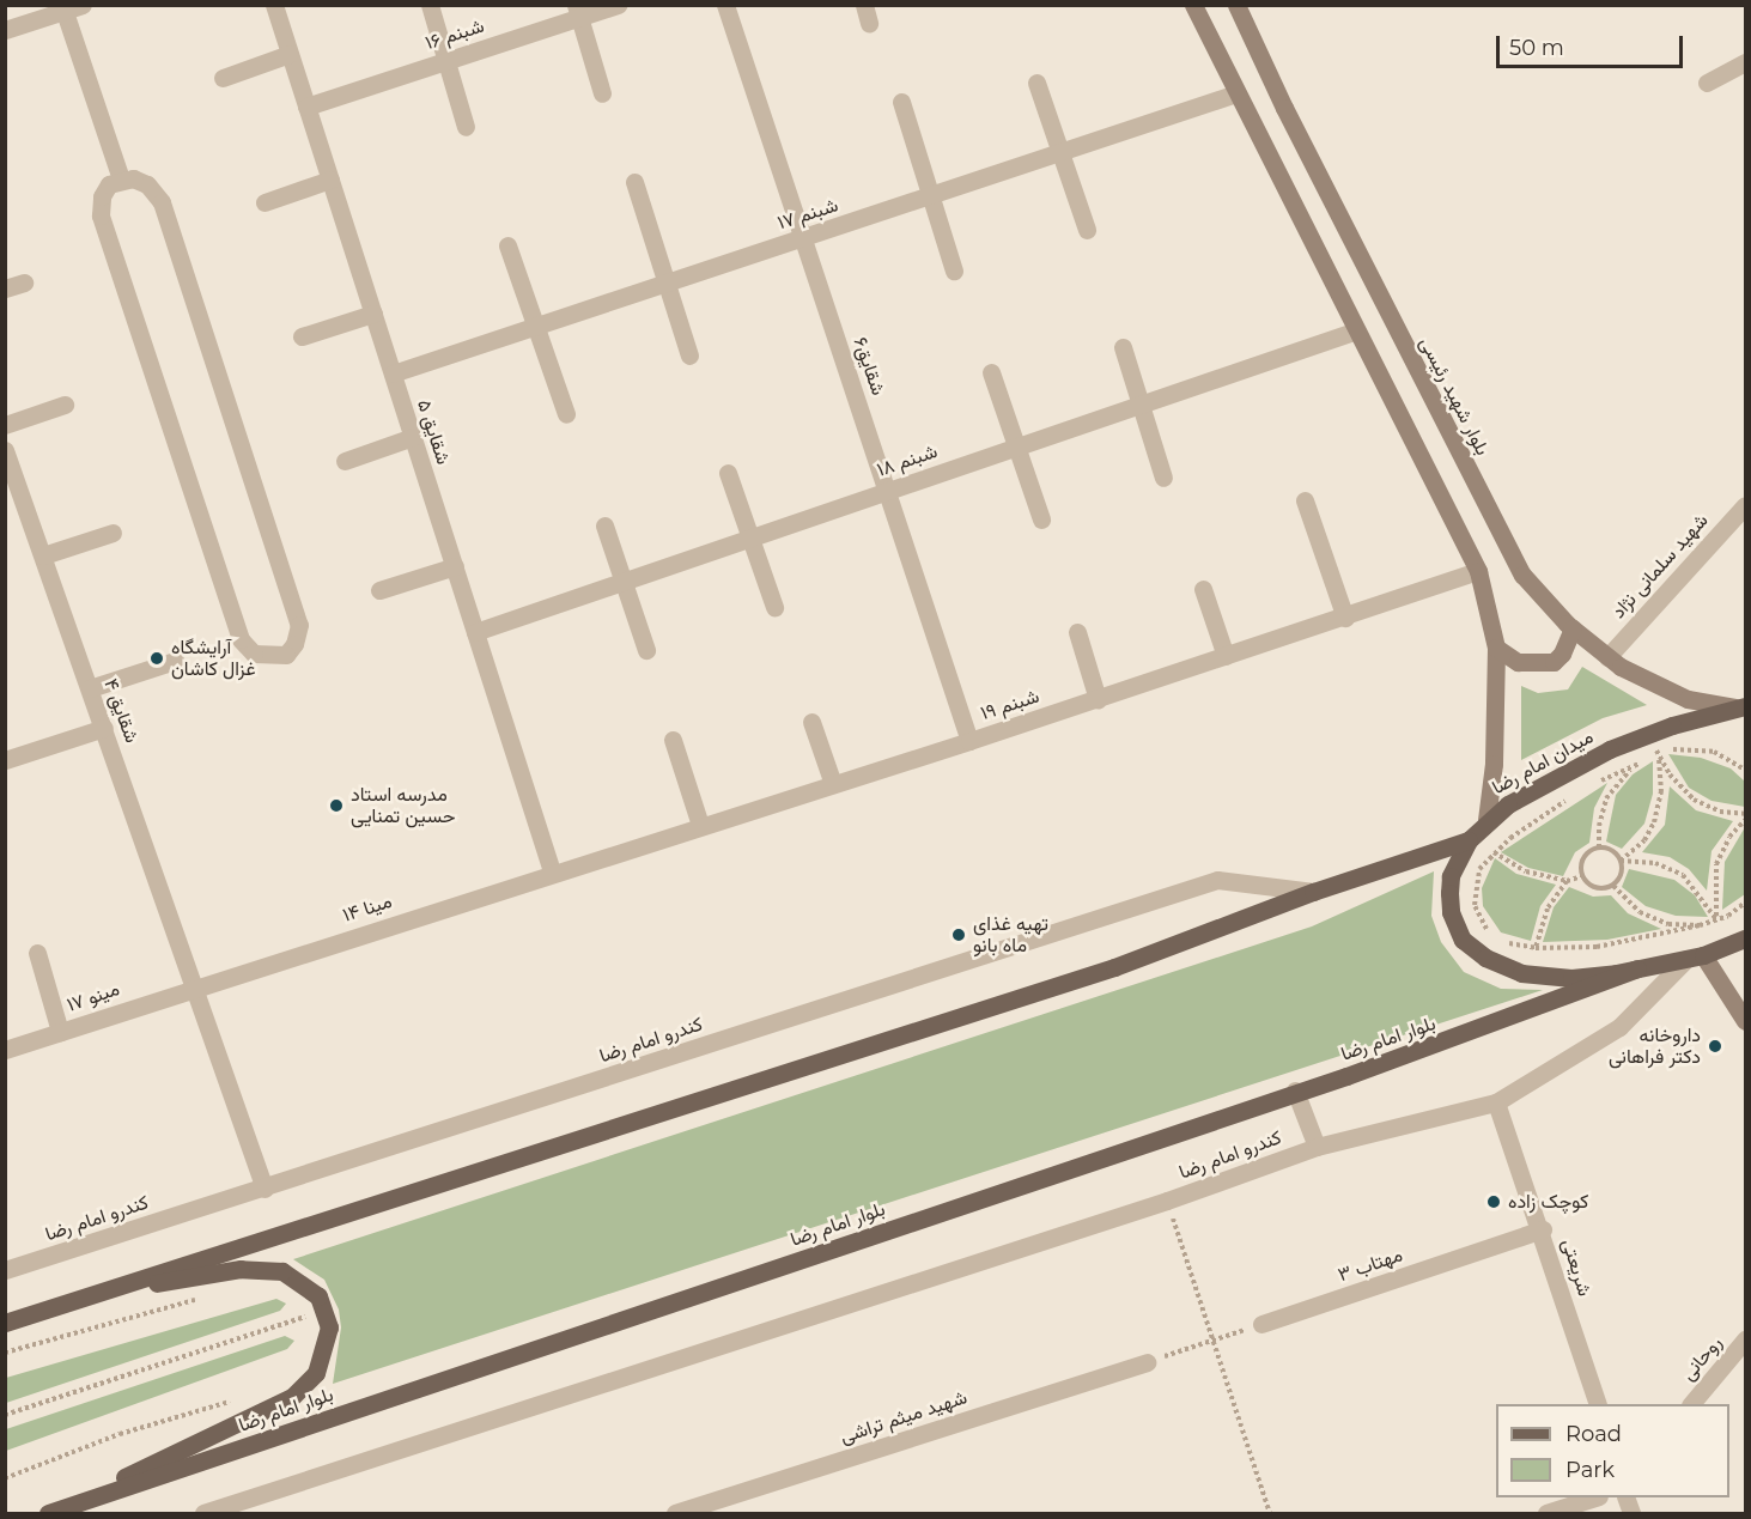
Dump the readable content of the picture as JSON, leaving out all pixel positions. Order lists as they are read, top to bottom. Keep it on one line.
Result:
{"streets":{"main road":["بلوار شهید رئیسی","میدان امام رضا","بلوار امام رضا"],"street":["شبنم ۱۶","شبنم ۱۷","شقایق۶","شقایق ۵","شبنم ۱۸","شهید سلمانی نژاد","شبنم ۱۹","شقایق ۴","مینا ۱۴","مینو ۱۷","کندرو امام رضا","مهتاب ۳","شریعتی","روحانی","شهید میثم تراشی"]},"crossings":[["شبنم ۱۶","شقایق ۵"],["شبنم ۱۷","شقایق۶"],["شبنم ۱۷","شقایق ۵"],["شقایق۶","شبنم ۱۸"],["شقایق۶","شبنم ۱۹"],["بلوار شهید رئیسی","شهید سلمانی نژاد"],["بلوار شهید رئیسی","میدان امام رضا"],["شقایق ۵","شبنم ۱۸"],["شقایق ۵","شبنم ۱۹"],["شقایق ۵","مینا ۱۴"],["شبنم ۱۹","مینا ۱۴"],["شقایق ۴","مینا ۱۴"],["شقایق ۴","مینو ۱۷"],["شقایق ۴","کندرو امام رضا"],["میدان امام رضا","بلوار امام رضا"],["میدان امام رضا","کندرو امام رضا"],["مینا ۱۴","مینو ۱۷"],["کندرو امام رضا","شریعتی"],["مهتاب ۳","شریعتی"]],"places":["آرایشگاه غزال کاشان","مدرسه استاد حسین تمنایی","تهیه غذای ماه بانو","داروخانه دکتر فراهانی","کوچک زاده"],"legend":["Road","Park"],"scale_bar":"50 m"}
